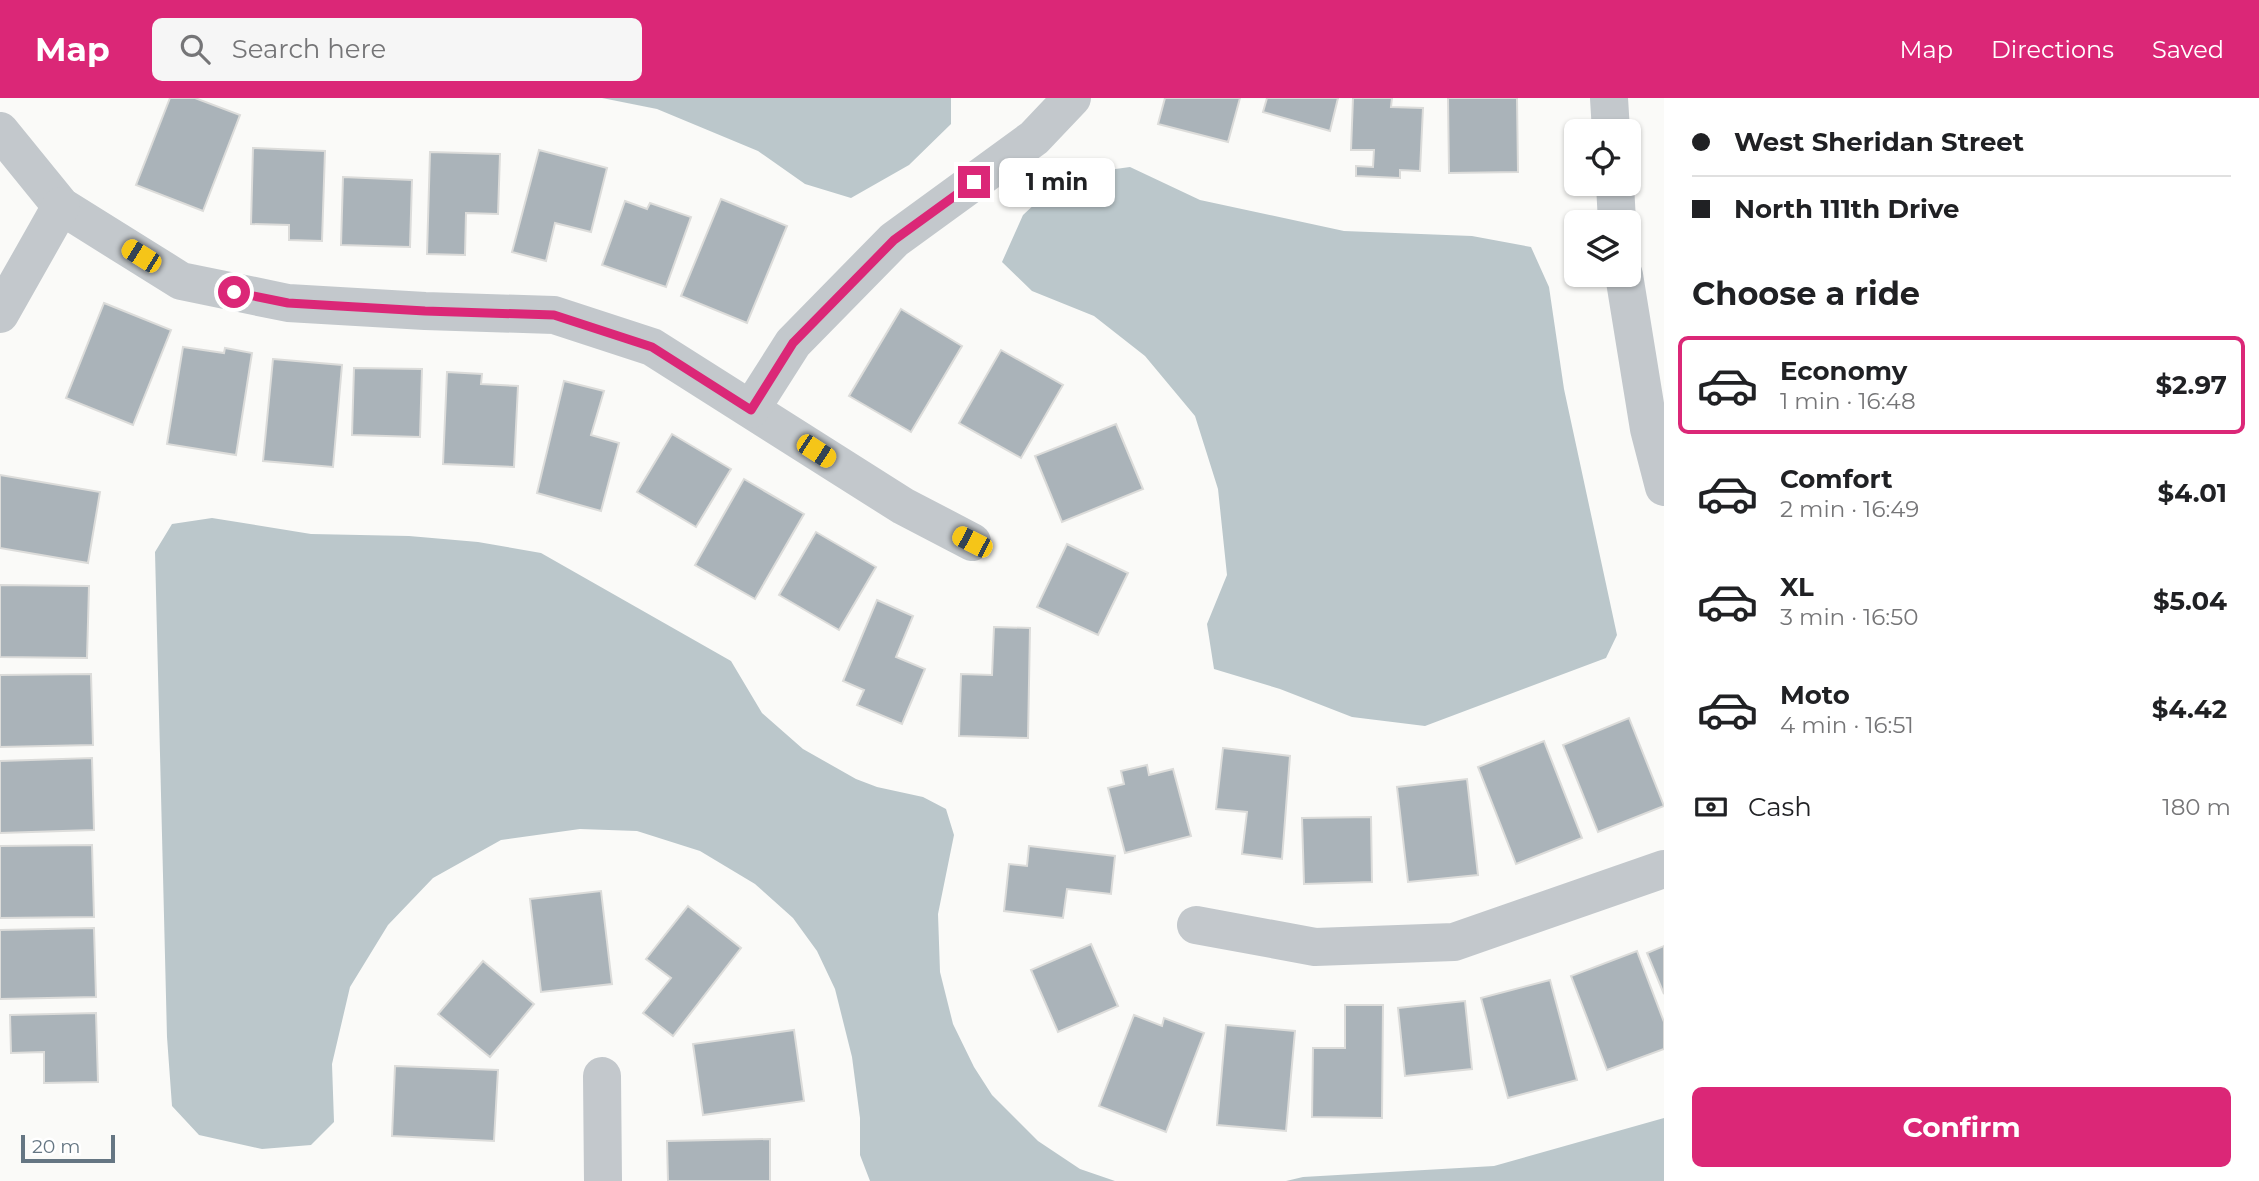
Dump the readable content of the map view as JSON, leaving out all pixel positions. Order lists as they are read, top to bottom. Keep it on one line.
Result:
{"scale_bar":"20 m","page":{"header":"Map","search":"Search here","nav":["Map","Directions","Saved"],"banner":["West Sheridan Street","North 111th Drive"],"bubble":"1 min","heading":"Choose a ride","list":[{"name":"Economy","note":"1 min · 16:48","value":"$2.97"},{"name":"Comfort","note":"2 min · 16:49","value":"$4.01"},{"name":"XL","note":"3 min · 16:50","value":"$5.04"},{"name":"Moto","note":"4 min · 16:51","value":"$4.42"}],"pay":["Cash","180 m"],"buttons":"Confirm","scale":"20 m"}}
